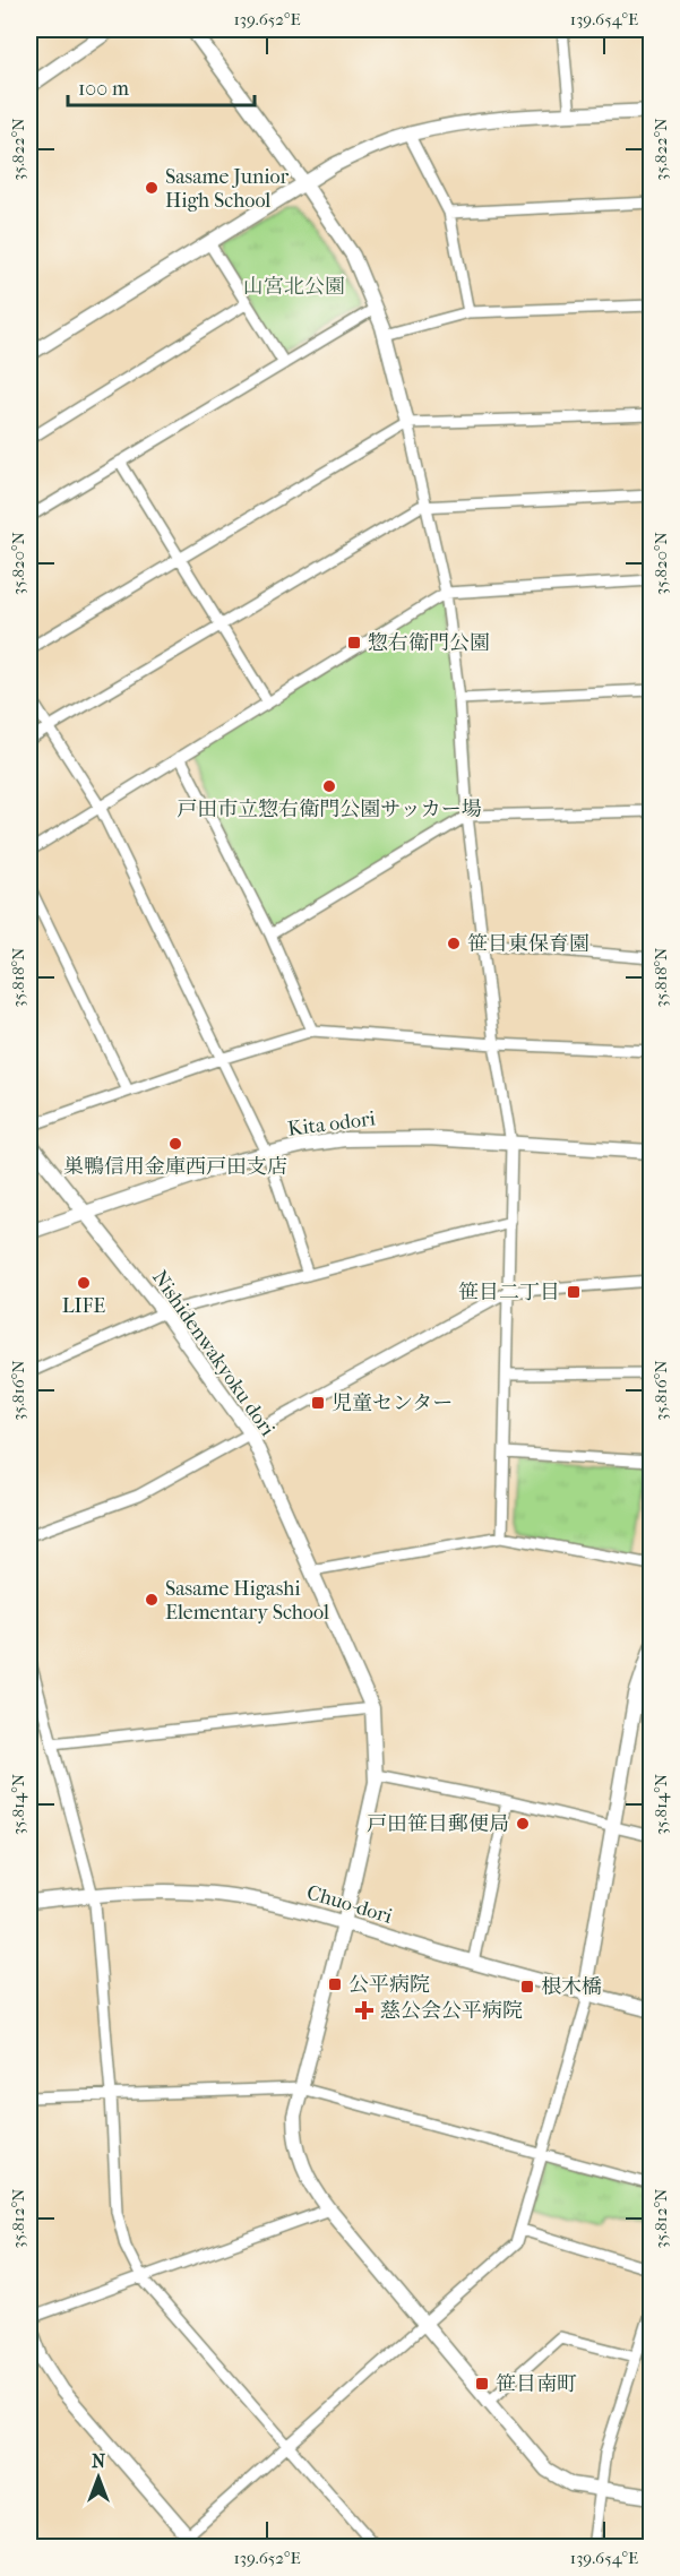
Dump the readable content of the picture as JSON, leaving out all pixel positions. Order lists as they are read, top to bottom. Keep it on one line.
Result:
{"streets":{"street":["Kita odori","Nishidenwakyoku dori","Chuo-dori"]},"crossings":[["Kita odori","Nishidenwakyoku dori"],["Nishidenwakyoku dori","Chuo-dori"]],"parks":["山宮北公園"],"places":{"other":["Sasame Junior High School","戸田市立惣右衛門公園サッカー場","笹目東保育園","巣鴨信用金庫西戸田支店","LIFE","Sasame Higashi Elementary School","戸田笹目郵便局"],"transit":["惣右衛門公園","笹目二丁目","児童センター","公平病院","根木橋","笹目南町"],"health":["慈公会公平病院"]},"scale_bar":"100 m","north":"top","coordinates":["139.652°E","139.654°E","35.822°N","35.820°N","35.818°N","35.816°N","35.814°N","35.812°N"]}
